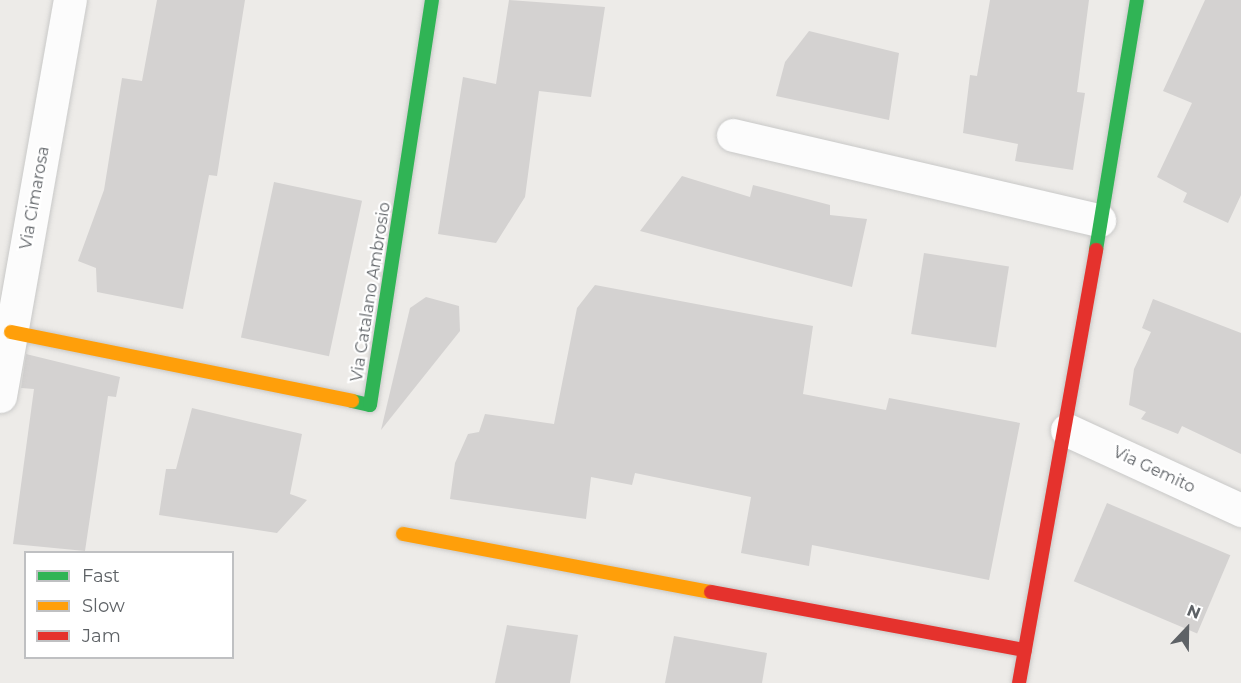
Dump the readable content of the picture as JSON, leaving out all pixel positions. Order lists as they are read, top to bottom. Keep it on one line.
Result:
{"streets":{"street":["Via Cimarosa","Via Catalano Ambrosio","Via Gemito"]},"crossings":[["Via Cimarosa","Via Catalano Ambrosio"]],"legend":["Fast","Slow","Jam"],"north":"top"}
